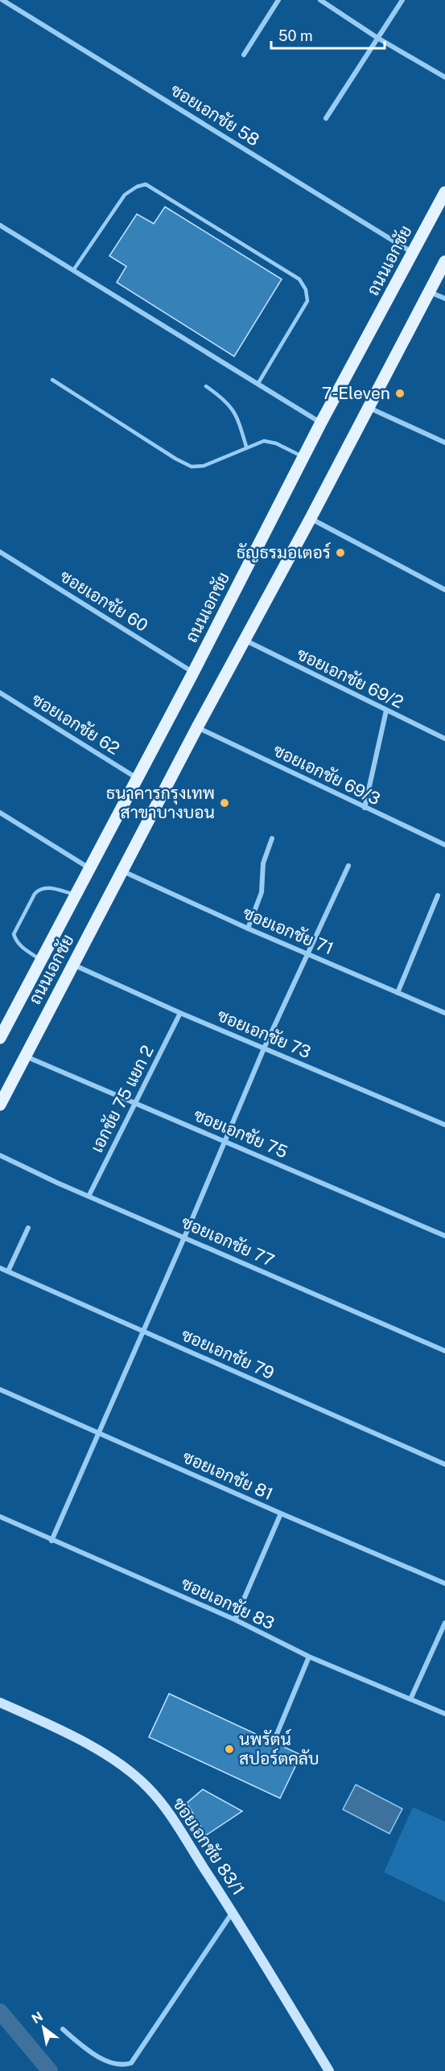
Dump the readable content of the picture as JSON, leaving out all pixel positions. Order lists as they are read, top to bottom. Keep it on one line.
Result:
{"streets":{"main road":["ถนนเอกชัย"],"street":["ซอยเอกชัย 58","ซอยเอกชัย 60","ซอยเอกชัย 69/2","ซอยเอกชัย 62","ซอยเอกชัย 69/3","ซอยเอกชัย 71","ซอยเอกชัย 73","เอกชัย 75 แยก 2","ซอยเอกชัย 75","ซอยเอกชัย 77","ซอยเอกชัย 79","ซอยเอกชัย 81","ซอยเอกชัย 83","ซอยเอกชัย 83/1"]},"crossings":[["ซอยเอกชัย 58","ถนนเอกชัย"],["ถนนเอกชัย","ซอยเอกชัย 60"],["ถนนเอกชัย","ซอยเอกชัย 69/2"],["ถนนเอกชัย","ซอยเอกชัย 62"],["ถนนเอกชัย","ซอยเอกชัย 69/3"],["ถนนเอกชัย","ซอยเอกชัย 71"],["ถนนเอกชัย","ซอยเอกชัย 73"],["ถนนเอกชัย","ซอยเอกชัย 75"],["ซอยเอกชัย 73","เอกชัย 75 แยก 2"],["เอกชัย 75 แยก 2","ซอยเอกชัย 75"],["เอกชัย 75 แยก 2","ซอยเอกชัย 77"]],"places":["7-Eleven","ธัญธรมอเตอร์","ธนาคารกรุงเทพ สาขาบางบอน","นพรัตน์ สปอร์ตคลับ"],"scale_bar":"50 m","north":"top left"}
